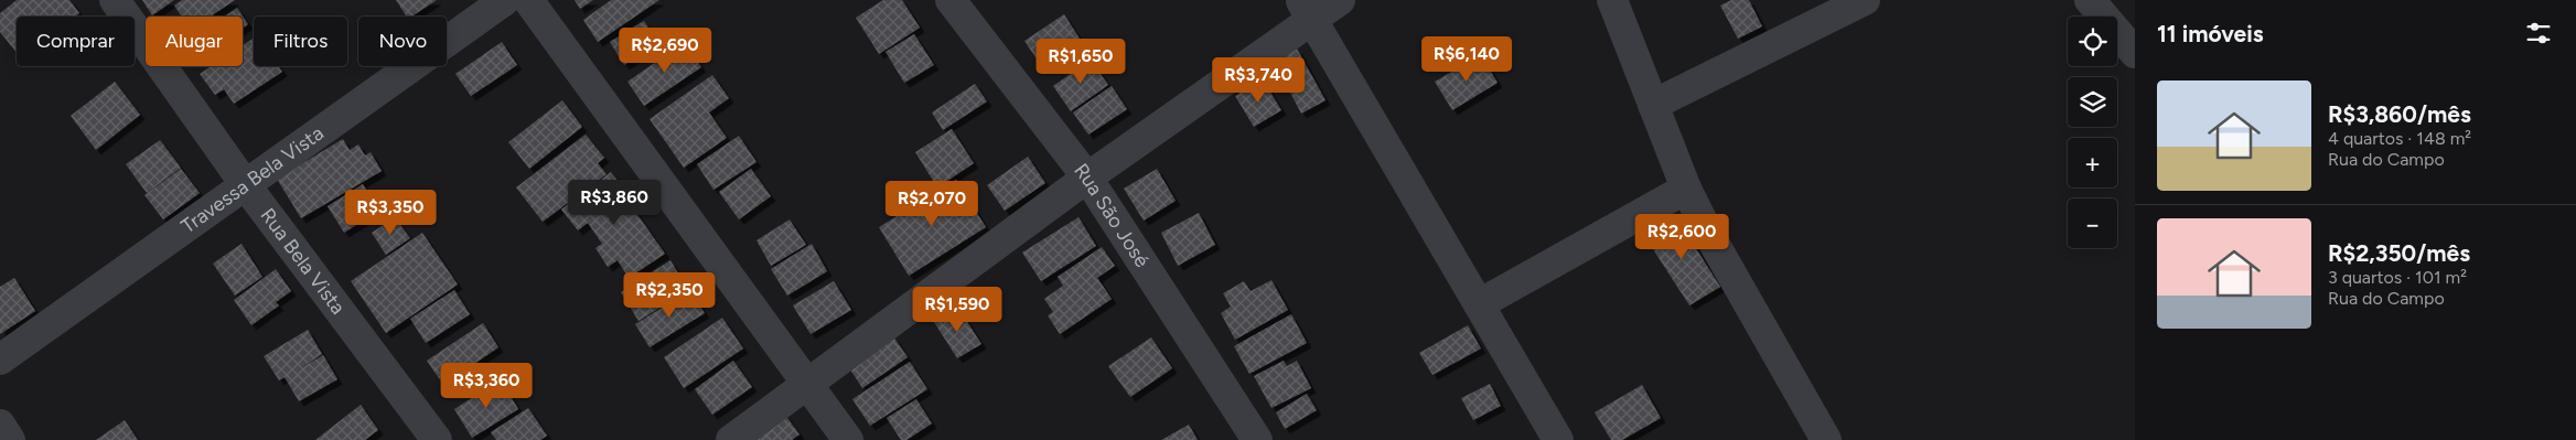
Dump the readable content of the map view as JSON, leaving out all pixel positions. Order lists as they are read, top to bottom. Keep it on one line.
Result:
{"streets":{"street":["Travessa Bela Vista","Rua São José","Rua Bela Vista"]},"crossings":[["Travessa Bela Vista","Rua Bela Vista"]],"page":{"heading":"11 imóveis","map_buttons":["+","−"],"chip":["Comprar","Alugar","Filtros","Novo"],"price":["R$2,690","R$6,140","R$1,650","R$3,740","R$3,860","R$2,070","R$3,350","R$2,600","R$2,350","R$1,590","R$3,360"],"list":[{"name":"R$3,860/mês","note":"4 quartos · 148 m² · Rua do Campo"},{"name":"R$2,350/mês","note":"3 quartos · 101 m² · Rua do Campo"}]}}
